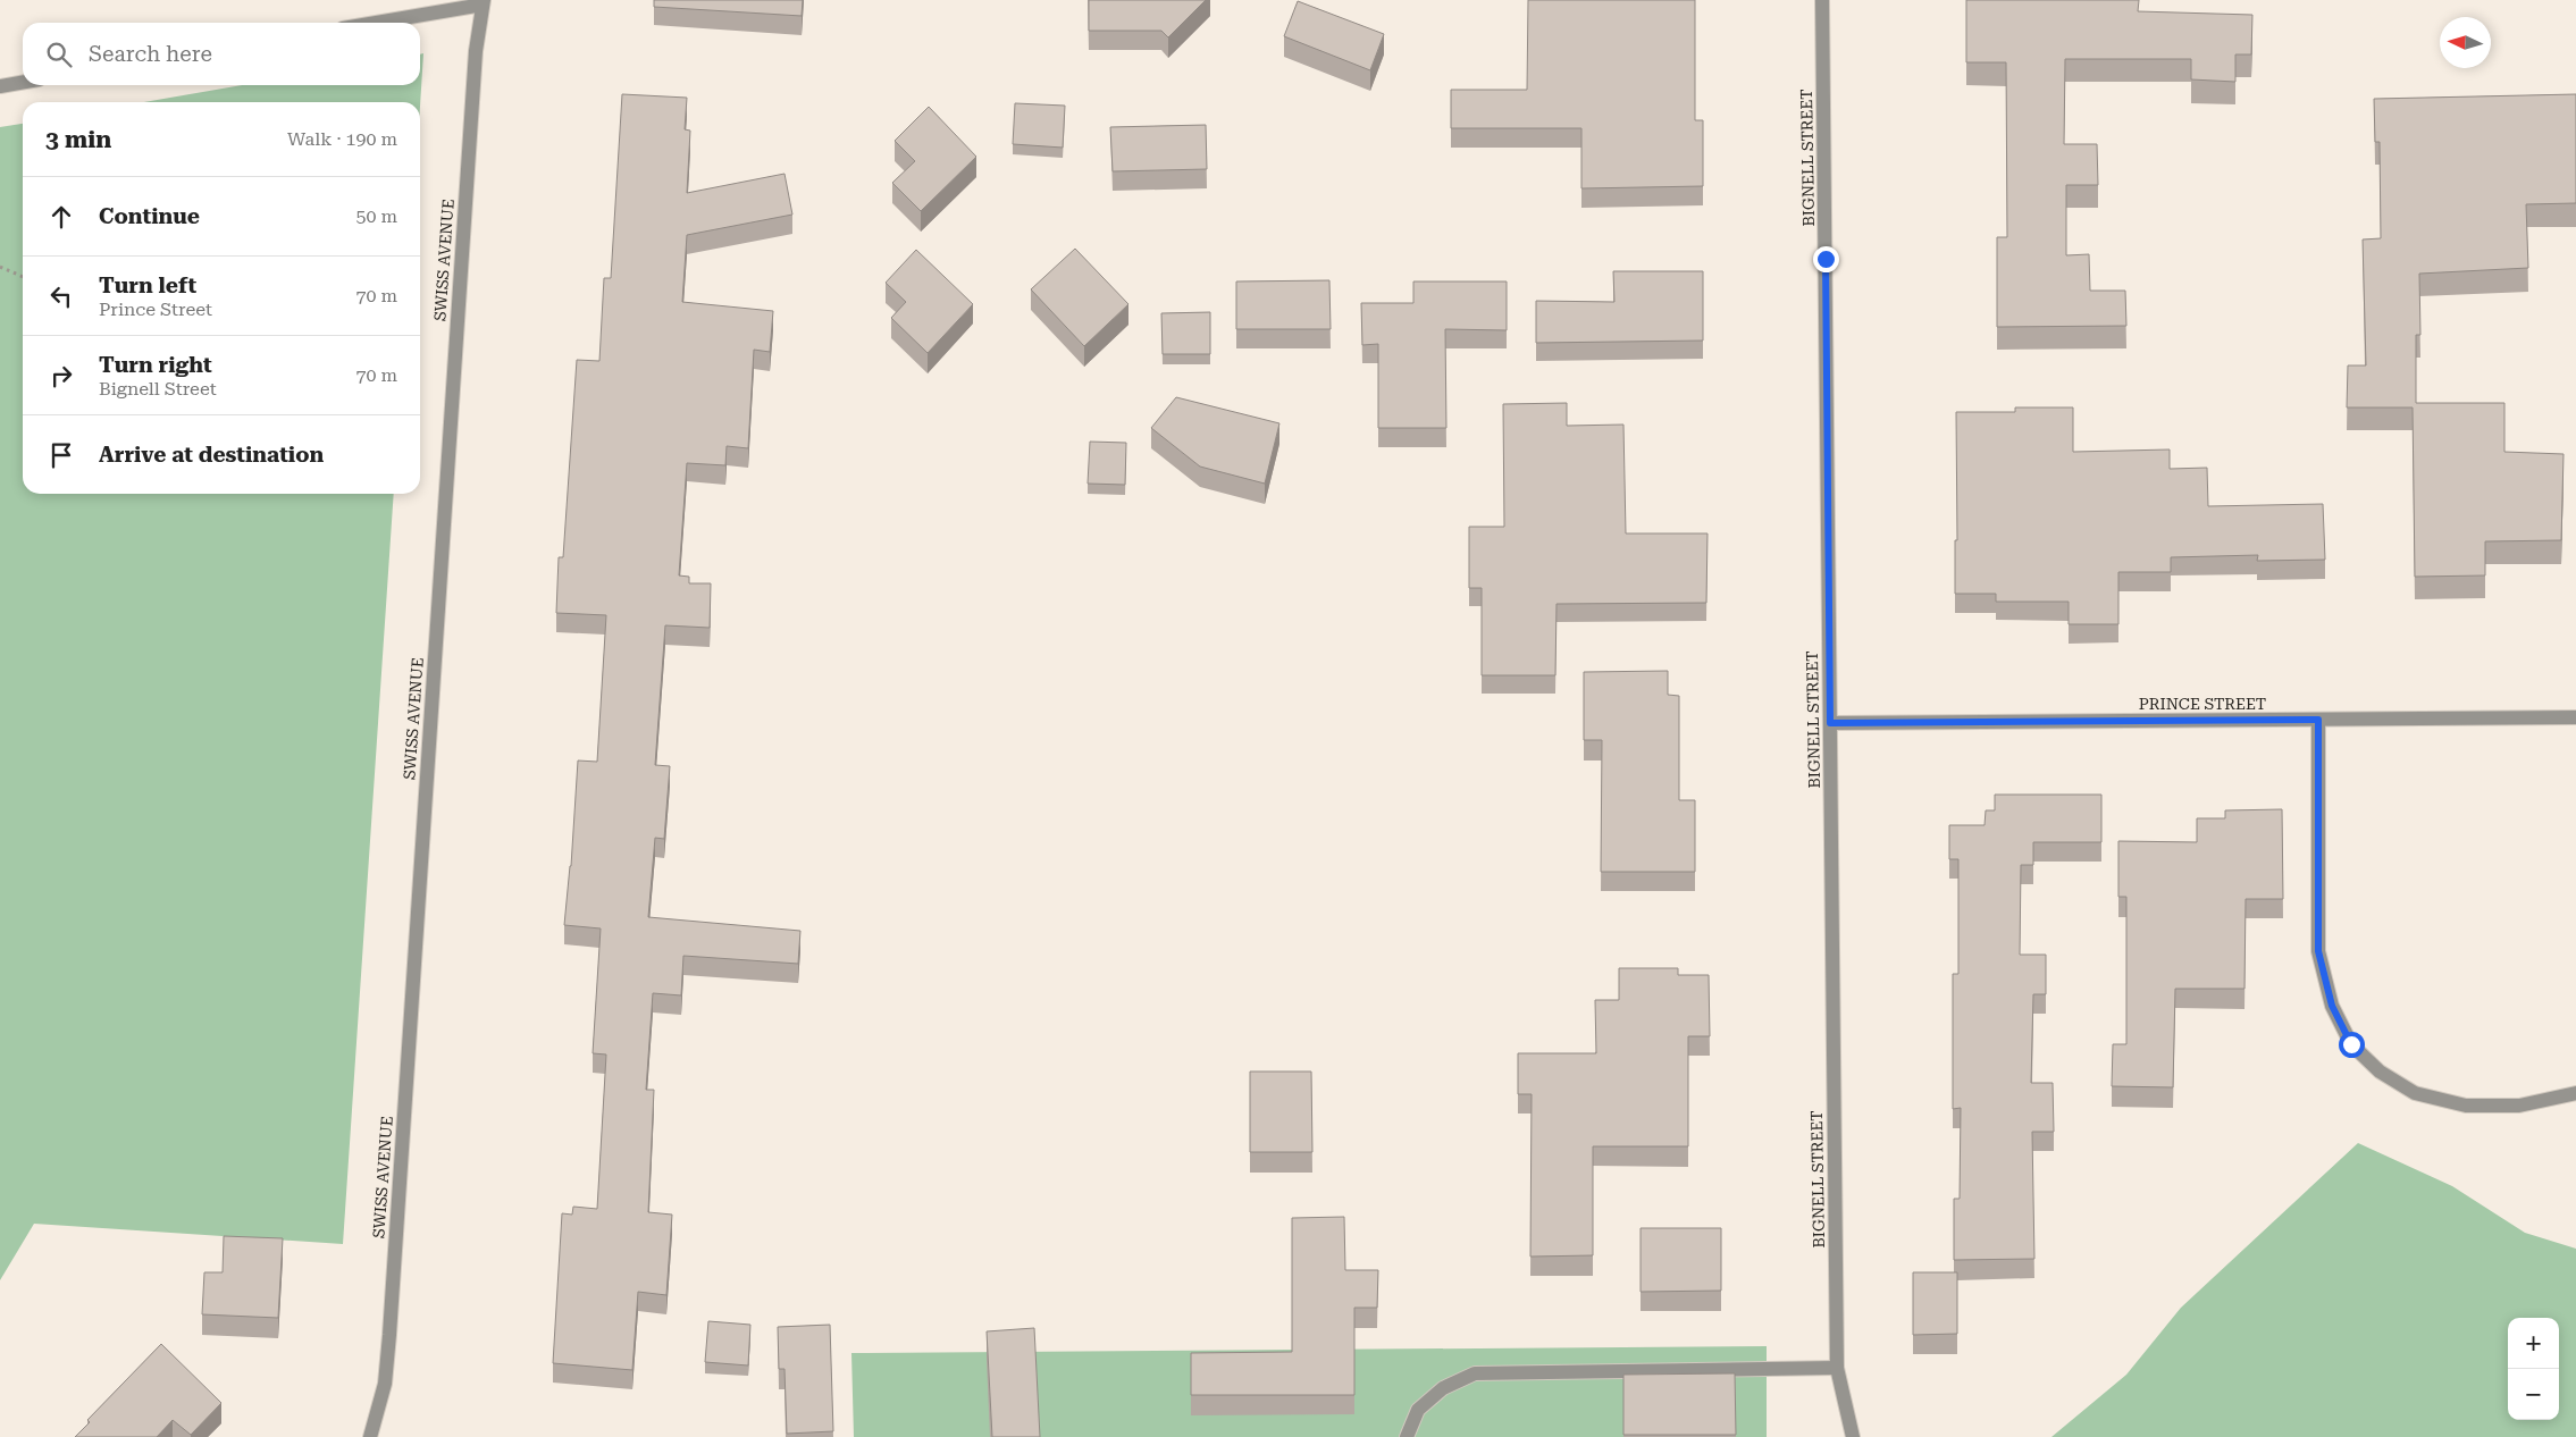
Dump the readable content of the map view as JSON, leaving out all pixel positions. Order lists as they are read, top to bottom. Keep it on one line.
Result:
{"streets":{"street":["BIGNELL STREET","SWISS AVENUE","PRINCE STREET"]},"crossings":[["BIGNELL STREET","PRINCE STREET"]],"north":"left","page":{"search":"Search here","heading":["3 min","Walk · 190 m"],"list":[["Continue","50 m"],["Turn left","Prince Street","70 m"],["Turn right","Bignell Street","70 m"],"Arrive at destination"],"map_buttons":["+","−"]}}
